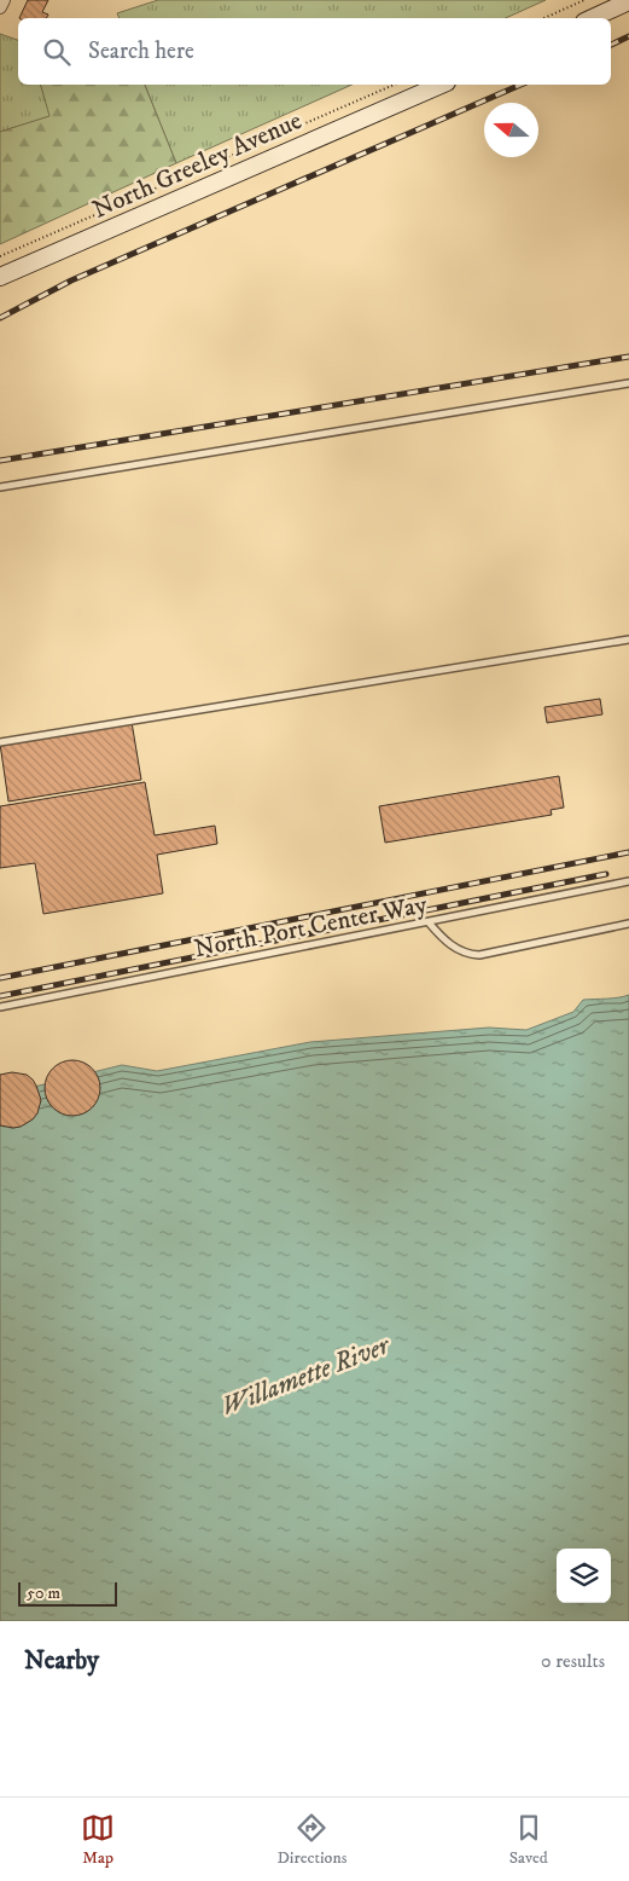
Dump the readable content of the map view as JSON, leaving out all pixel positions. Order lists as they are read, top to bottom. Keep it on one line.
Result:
{"streets":{"main road":["North Greeley Avenue"],"lane":["North Port Center Way"]},"water":["Willamette River"],"scale_bar":"50 m","north":"left","page":{"search":"Search here","scale":"50 m","heading":["Nearby","0 results"],"nav":["Map","Directions","Saved"]}}
